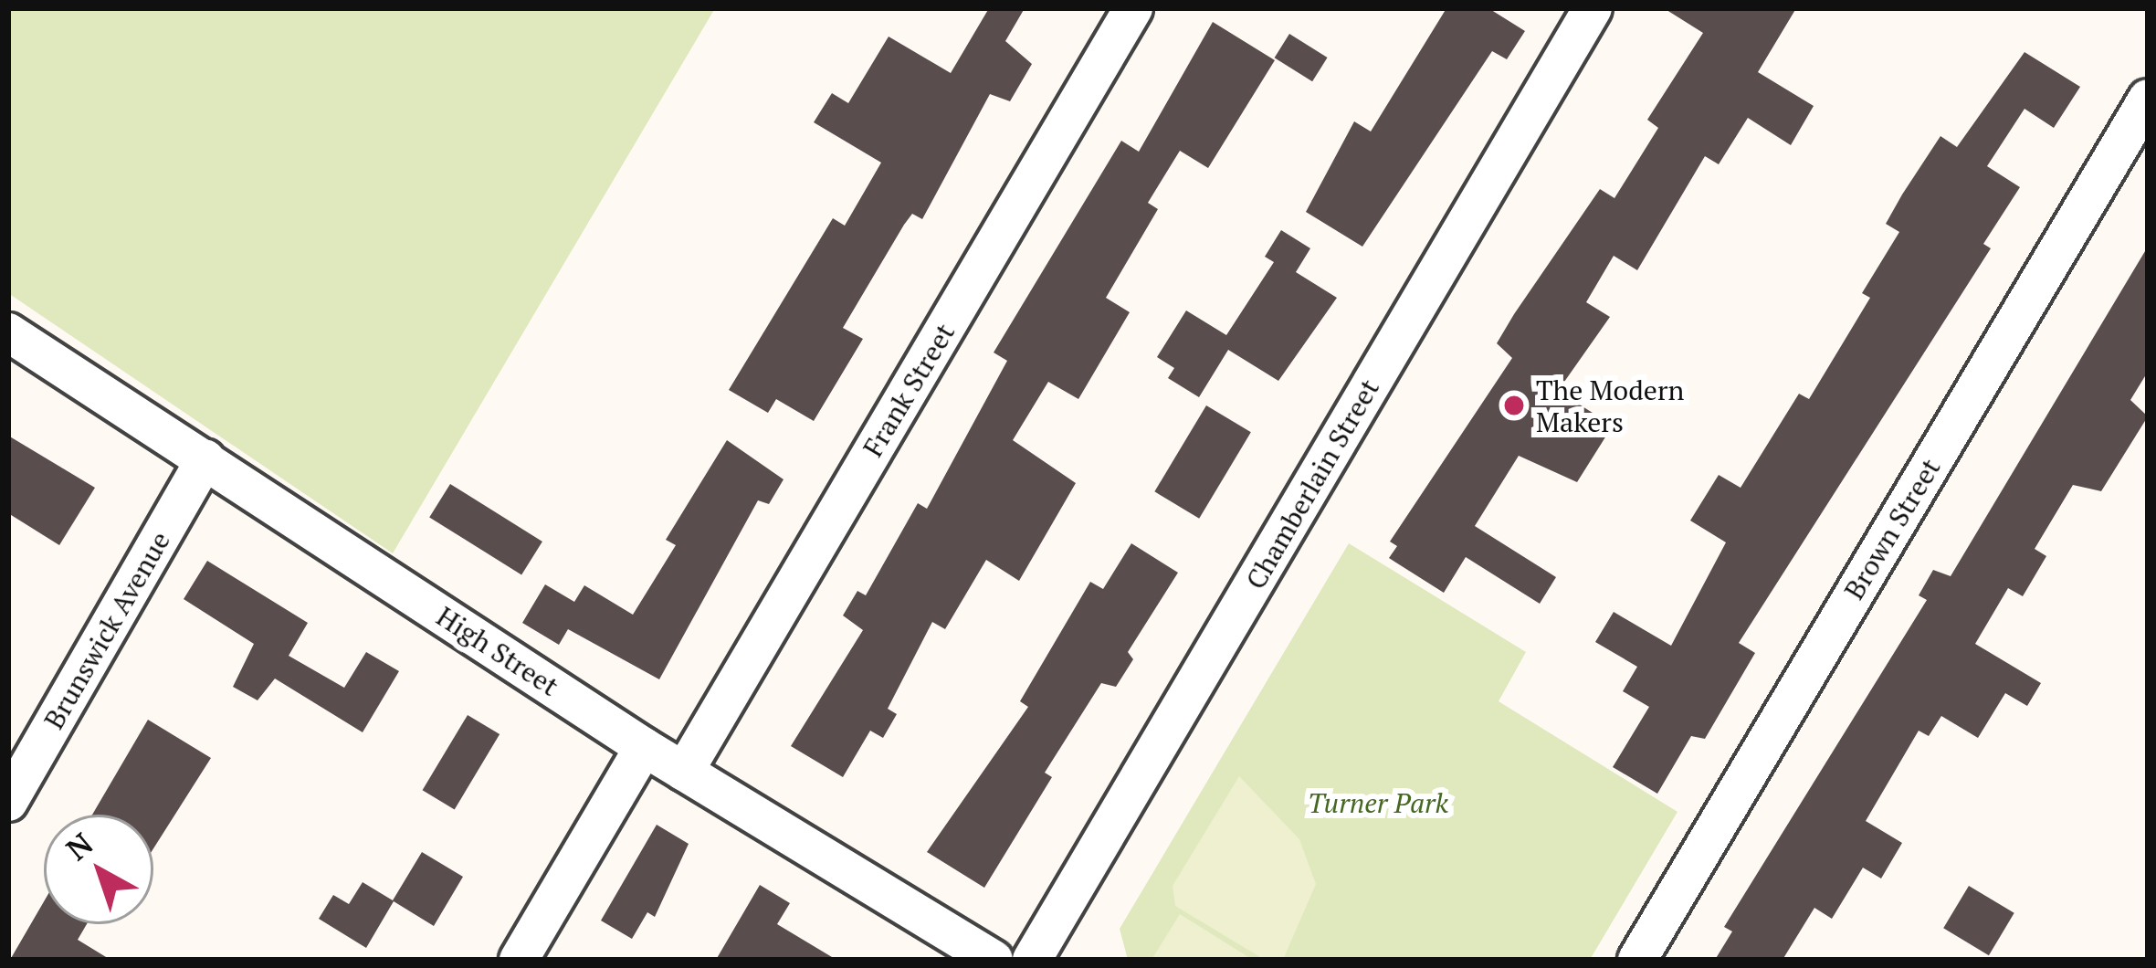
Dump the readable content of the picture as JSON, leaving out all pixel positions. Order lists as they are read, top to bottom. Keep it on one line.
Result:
{"streets":{"street":["Frank Street","Chamberlain Street","Brown Street","Brunswick Avenue","High Street"]},"crossings":[["Frank Street","High Street"],["Brunswick Avenue","High Street"]],"parks":["Turner Park"],"places":["The Modern Makers"],"north":"top left"}
